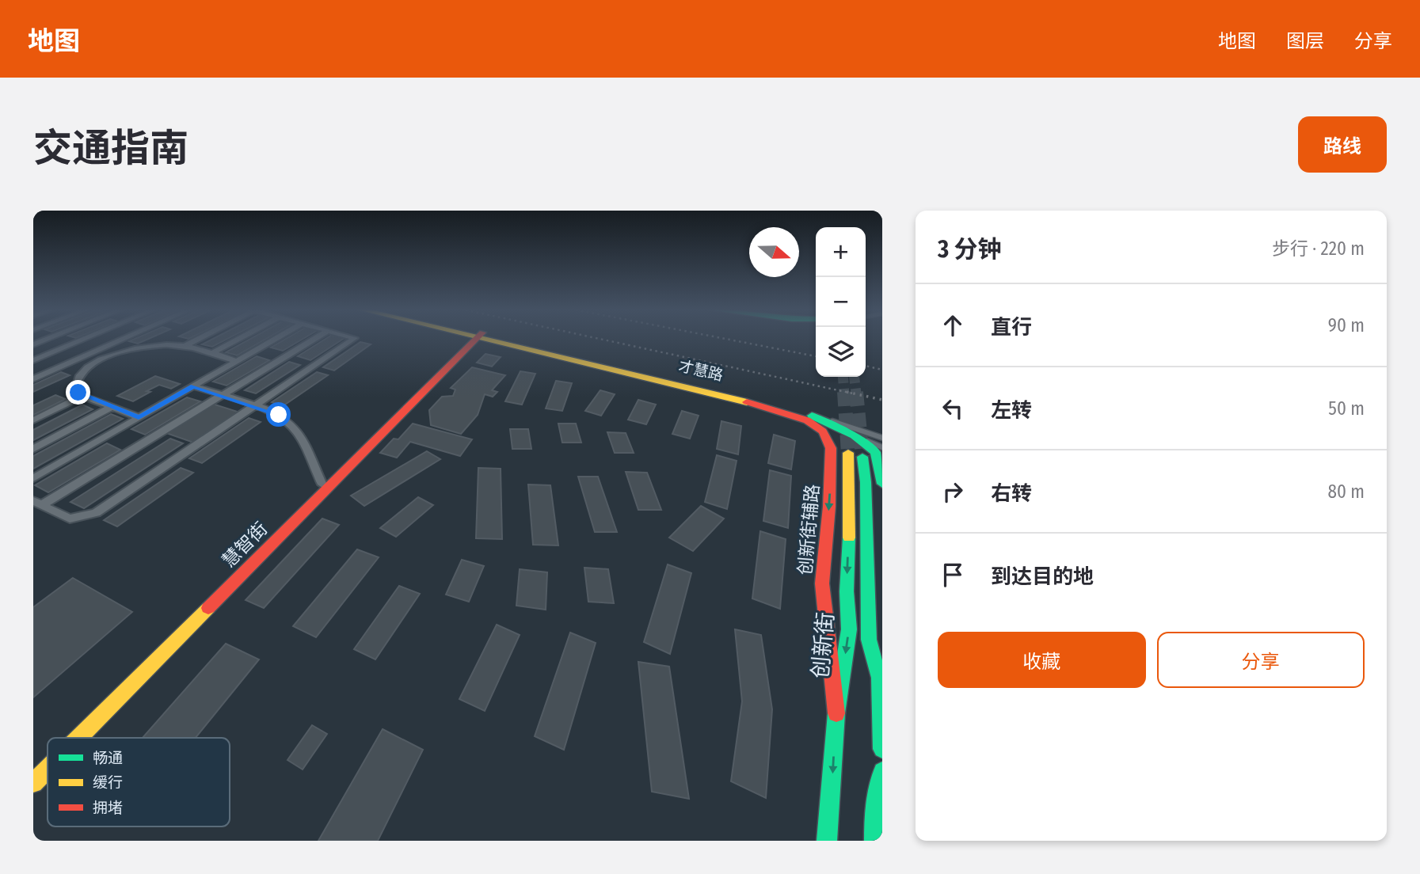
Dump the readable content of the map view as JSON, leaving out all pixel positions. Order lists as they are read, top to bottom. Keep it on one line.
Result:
{"streets":{"street":["才慧路","创新街辅路","慧智街","创新街"]},"crossings":[["才慧路","创新街辅路"],["创新街辅路","创新街"]],"legend":["畅通","缓行","拥堵"],"north":"right","page":{"header":"地图","nav":["地图","图层","分享"],"title":"交通指南","buttons":["路线",["收藏","分享"]],"heading":["3 分钟","步行 · 220 m"],"map_buttons":["+","−"],"list":[["直行","90 m"],["左转","50 m"],["右转","80 m"],"到达目的地"]}}
